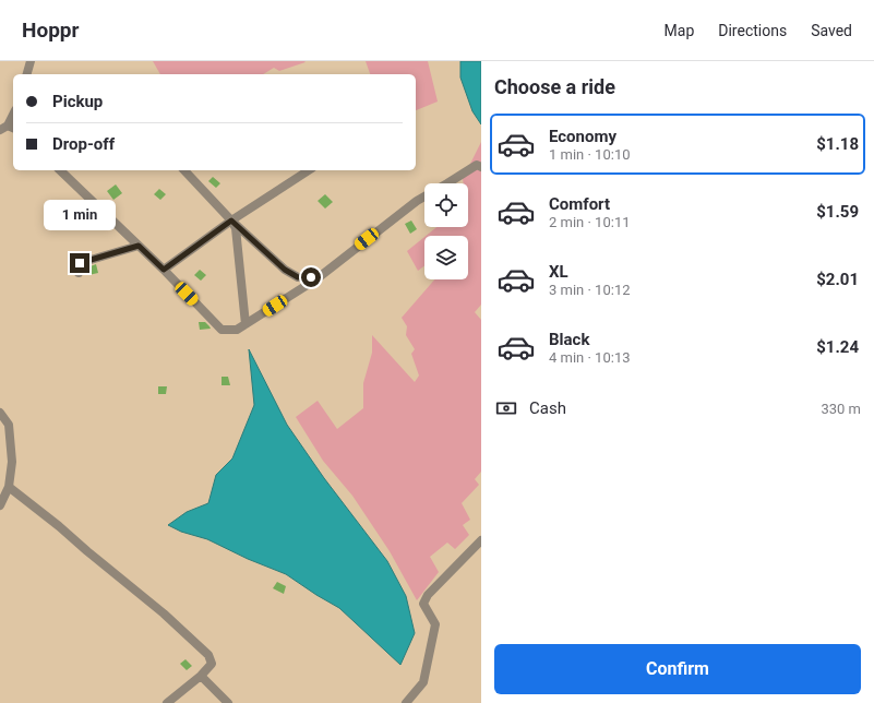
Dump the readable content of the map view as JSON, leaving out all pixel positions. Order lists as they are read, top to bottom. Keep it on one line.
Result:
{"page":{"header":"Hoppr","nav":["Map","Directions","Saved"],"heading":"Choose a ride","banner":["Pickup","Drop-off"],"list":[{"name":"Economy","note":"1 min · 10:10","value":"$1.18"},{"name":"Comfort","note":"2 min · 10:11","value":"$1.59"},{"name":"XL","note":"3 min · 10:12","value":"$2.01"},{"name":"Black","note":"4 min · 10:13","value":"$1.24"}],"bubble":"1 min","pay":["Cash","330 m"],"buttons":"Confirm"}}
